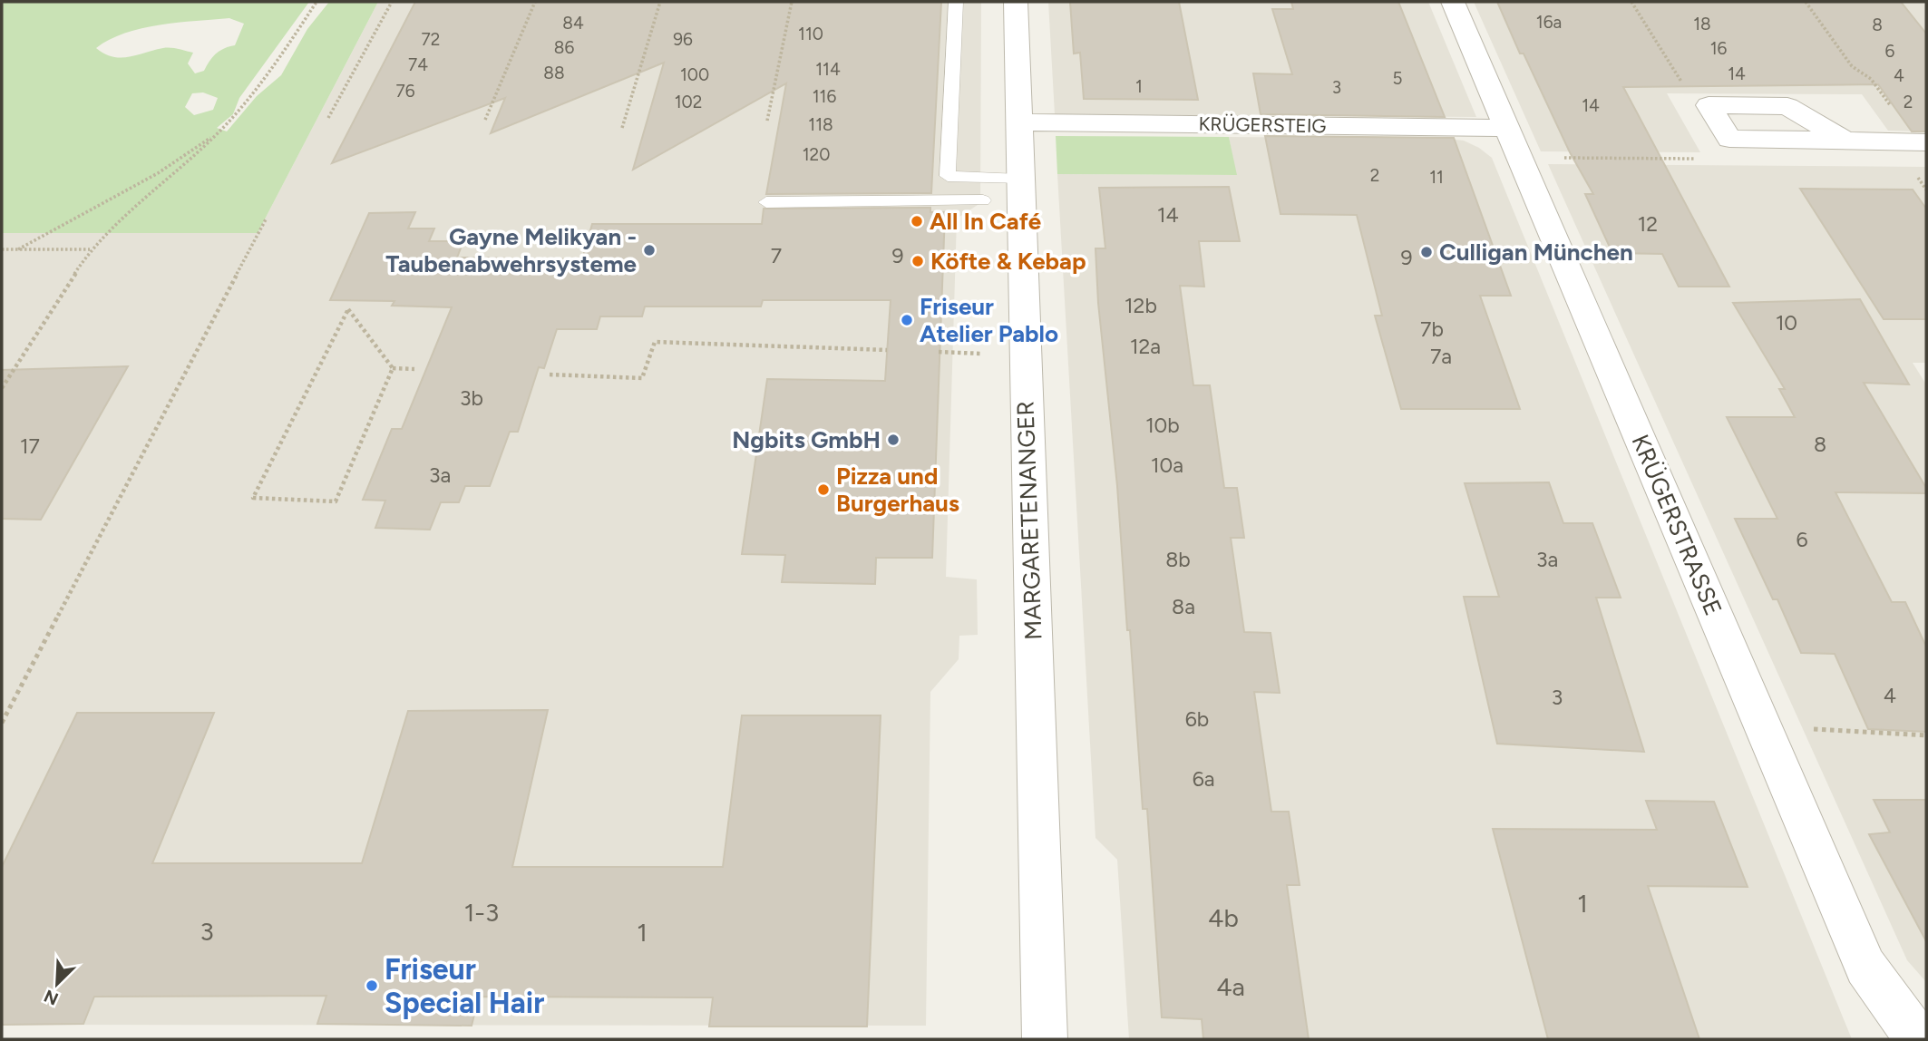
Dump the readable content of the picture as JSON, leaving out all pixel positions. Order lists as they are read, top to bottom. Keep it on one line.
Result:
{"streets":{"street":["KRÜGERSTEIG","MARGARETENANGER","KRÜGERSTRASSE"]},"crossings":[["KRÜGERSTEIG","MARGARETENANGER"],["KRÜGERSTEIG","KRÜGERSTRASSE"]],"places":["All In Café","Gayne Melikyan - Taubenabwehrsysteme","Culligan München","Köfte & Kebap","Friseur Atelier Pablo","Ngbits GmbH","Pizza und Burgerhaus","Friseur Special Hair"],"house_numbers":["16a","84","18","8","110","72","96","86","16","6","74","114","88","14","100","4","5","1","3","76","116","102","2","14","118","120","2","11","14","12","7","9","9","12b","10","7b","12a","7a","3b","10b","8","17","10a","3a","6","8b","3a","8a","4","3","6b","6a","1","1-3","4b","3","1","4a"],"north":"bottom left"}
